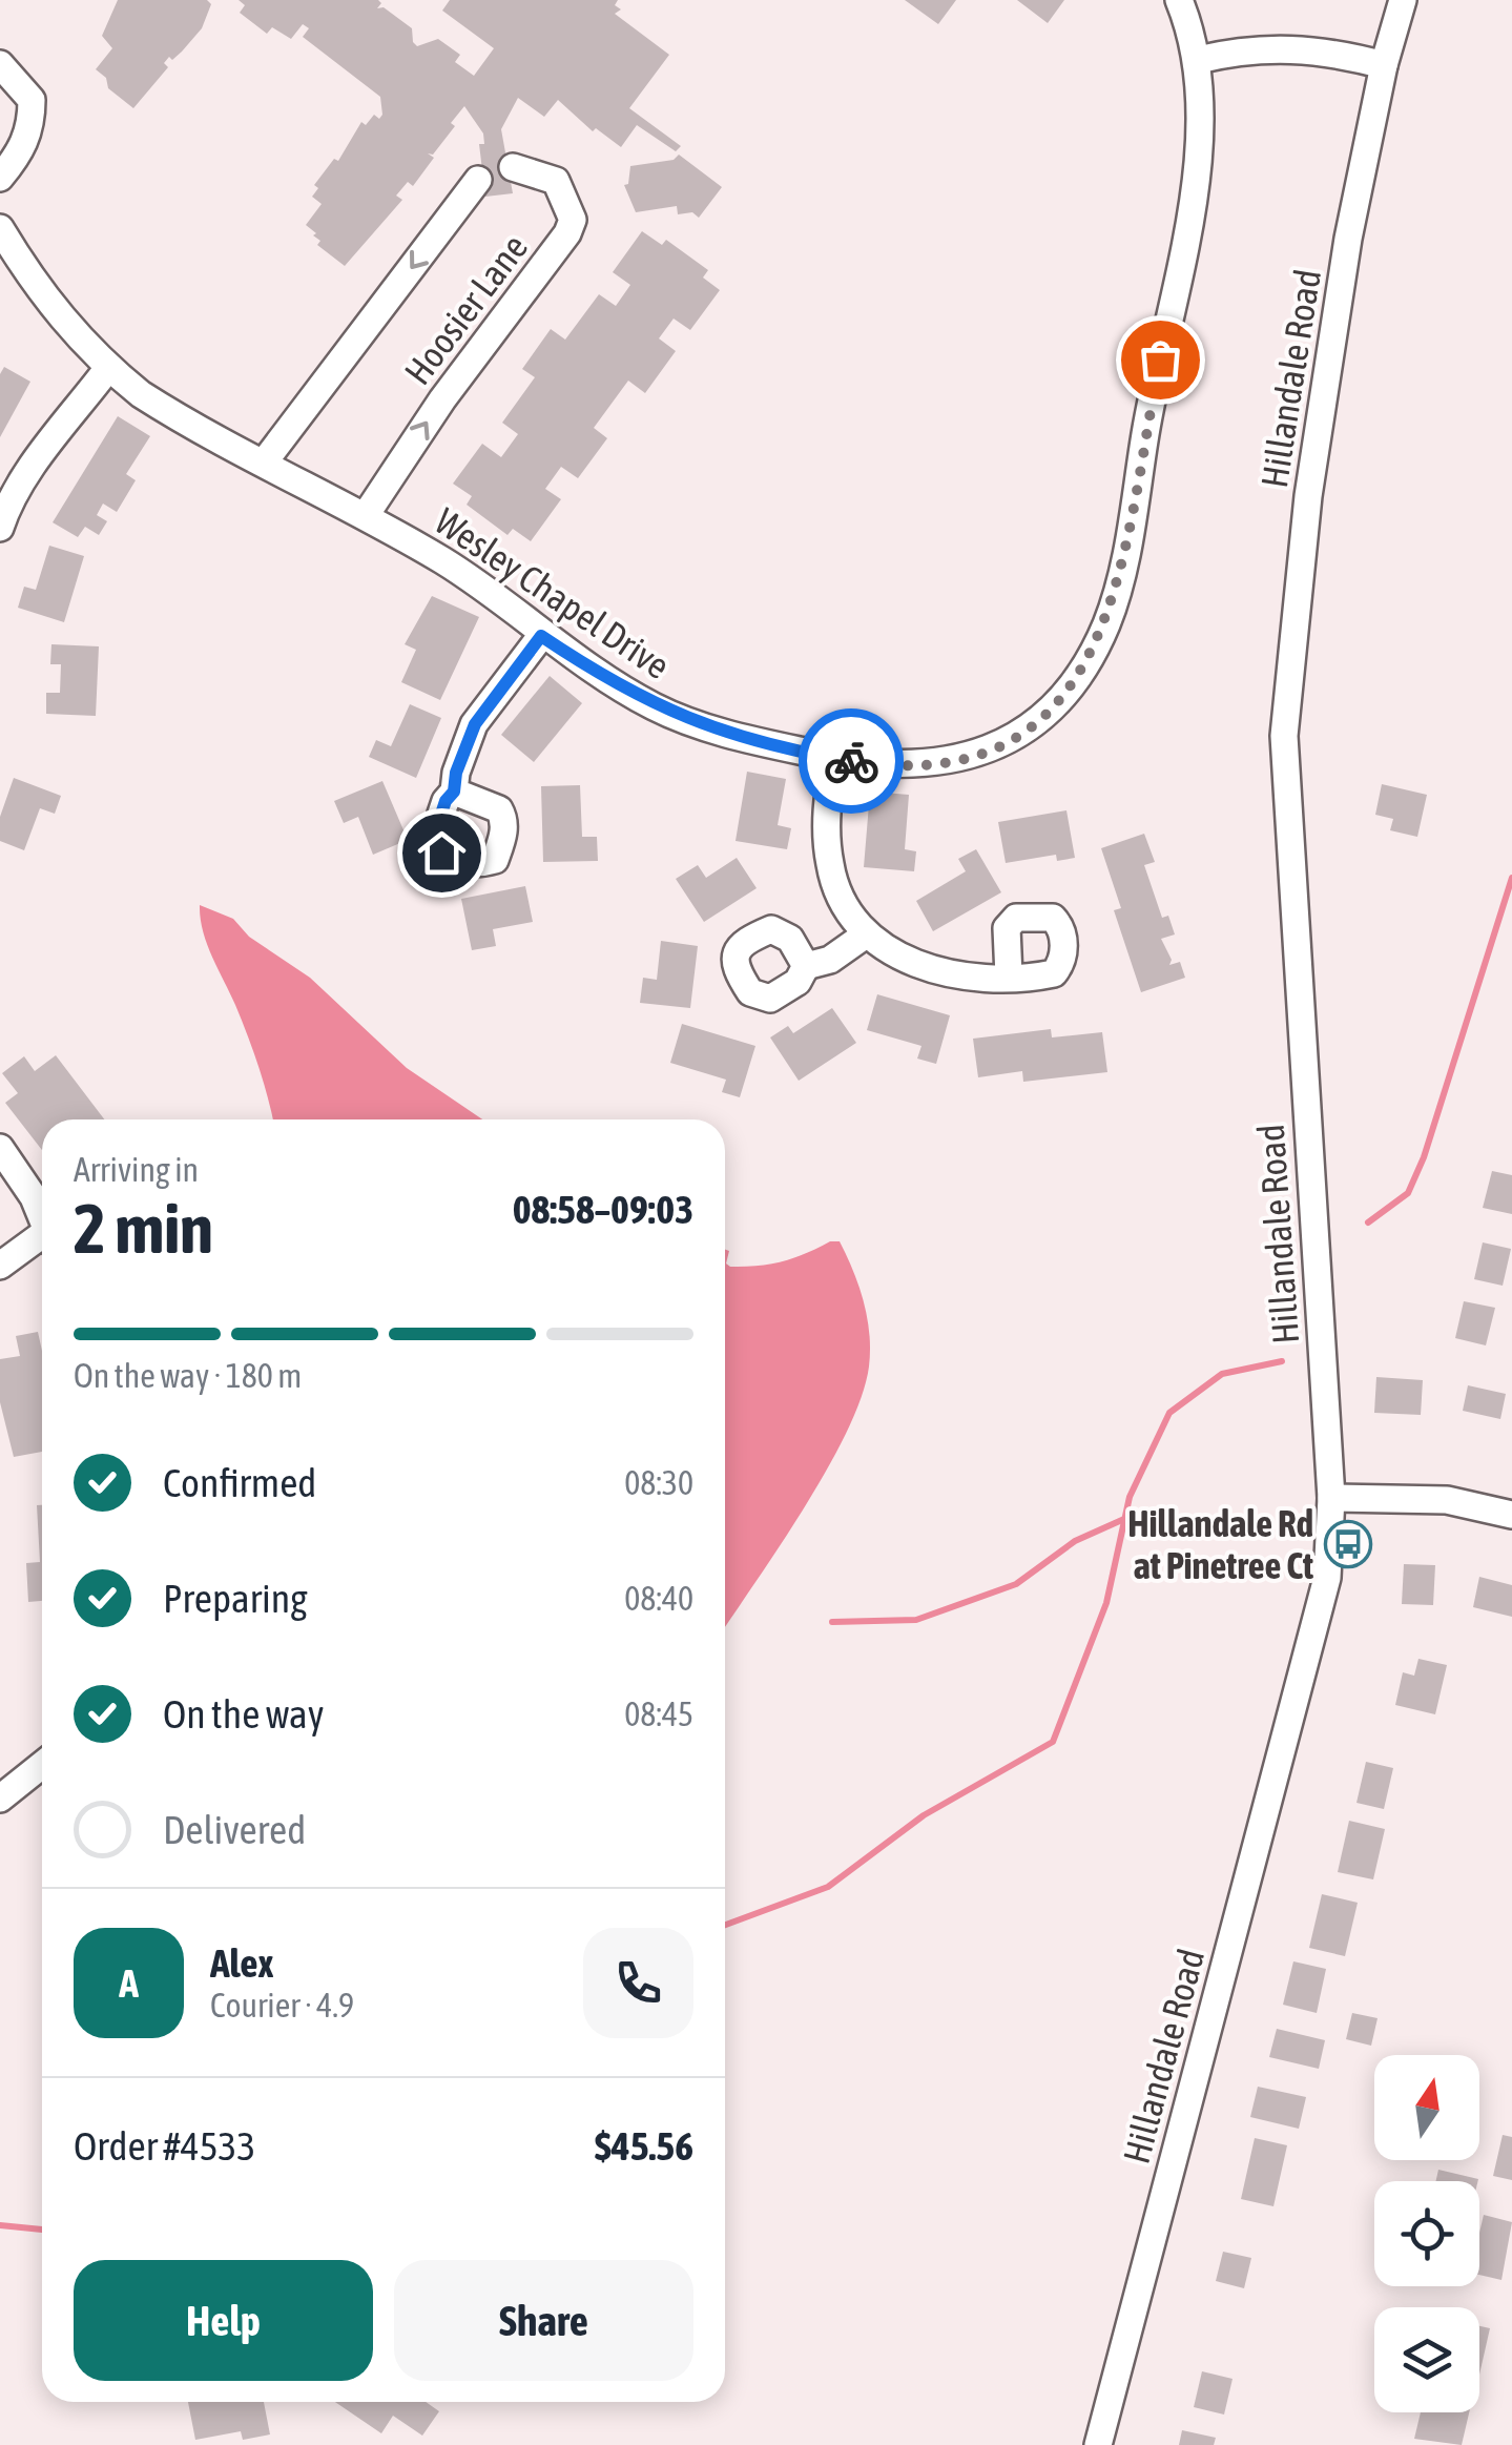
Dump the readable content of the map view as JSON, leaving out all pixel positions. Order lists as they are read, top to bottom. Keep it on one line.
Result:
{"streets":{"street":["Hoosier Lane","Hillandale Road","Wesley Chapel Drive"]},"crossings":[["Hoosier Lane","Wesley Chapel Drive"]],"places":{"bus stop":["Hillandale Rd at Pinetree Ct"]},"north":"top","page":{"heading":["2 min","Arriving in","08:58–09:03"],"panel":["Alex","Courier · 4.9","Order #4533","$45.56"],"bar":"On the way · 180 m","list":[["Confirmed","08:30"],["Preparing","08:40"],["On the way","08:45"],"Delivered"],"round":"A","buttons":["Help","Share"]}}
